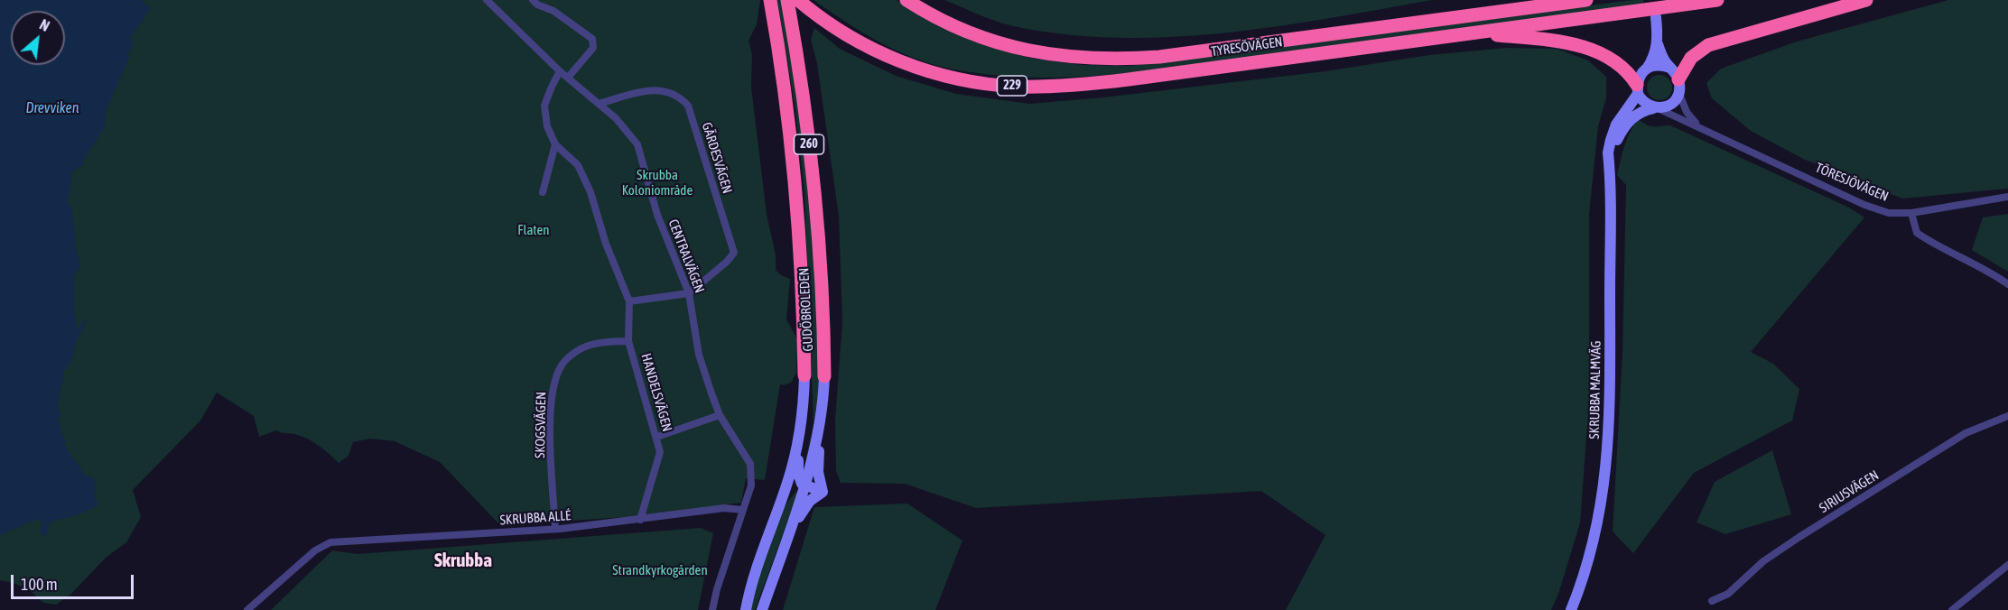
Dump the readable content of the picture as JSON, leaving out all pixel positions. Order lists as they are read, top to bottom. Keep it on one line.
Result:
{"streets":{"highway":["TYRESÖVÄGEN","229","260","GUDÖBROLEDEN"],"street":["GÄRDESVÄGEN","TÖRESJÖVÄGEN","CENTRALVÄGEN","SKRUBBA MALMVÄG","HANDELSVÄGEN","SKOGSVÄGEN","SIRIUSVÄGEN","SKRUBBA ALLÉ"]},"crossings":[["GÄRDESVÄGEN","CENTRALVÄGEN"],["TÖRESJÖVÄGEN","SKRUBBA MALMVÄG"],["CENTRALVÄGEN","SKRUBBA ALLÉ"],["HANDELSVÄGEN","SKOGSVÄGEN"],["HANDELSVÄGEN","SKRUBBA ALLÉ"],["SKOGSVÄGEN","SKRUBBA ALLÉ"]],"districts":["Skrubba"],"water":["Drevviken"],"parks":["Skrubba Koloniområde","Flaten","Strandkyrkogården"],"scale_bar":"100 m","north":"top right"}
